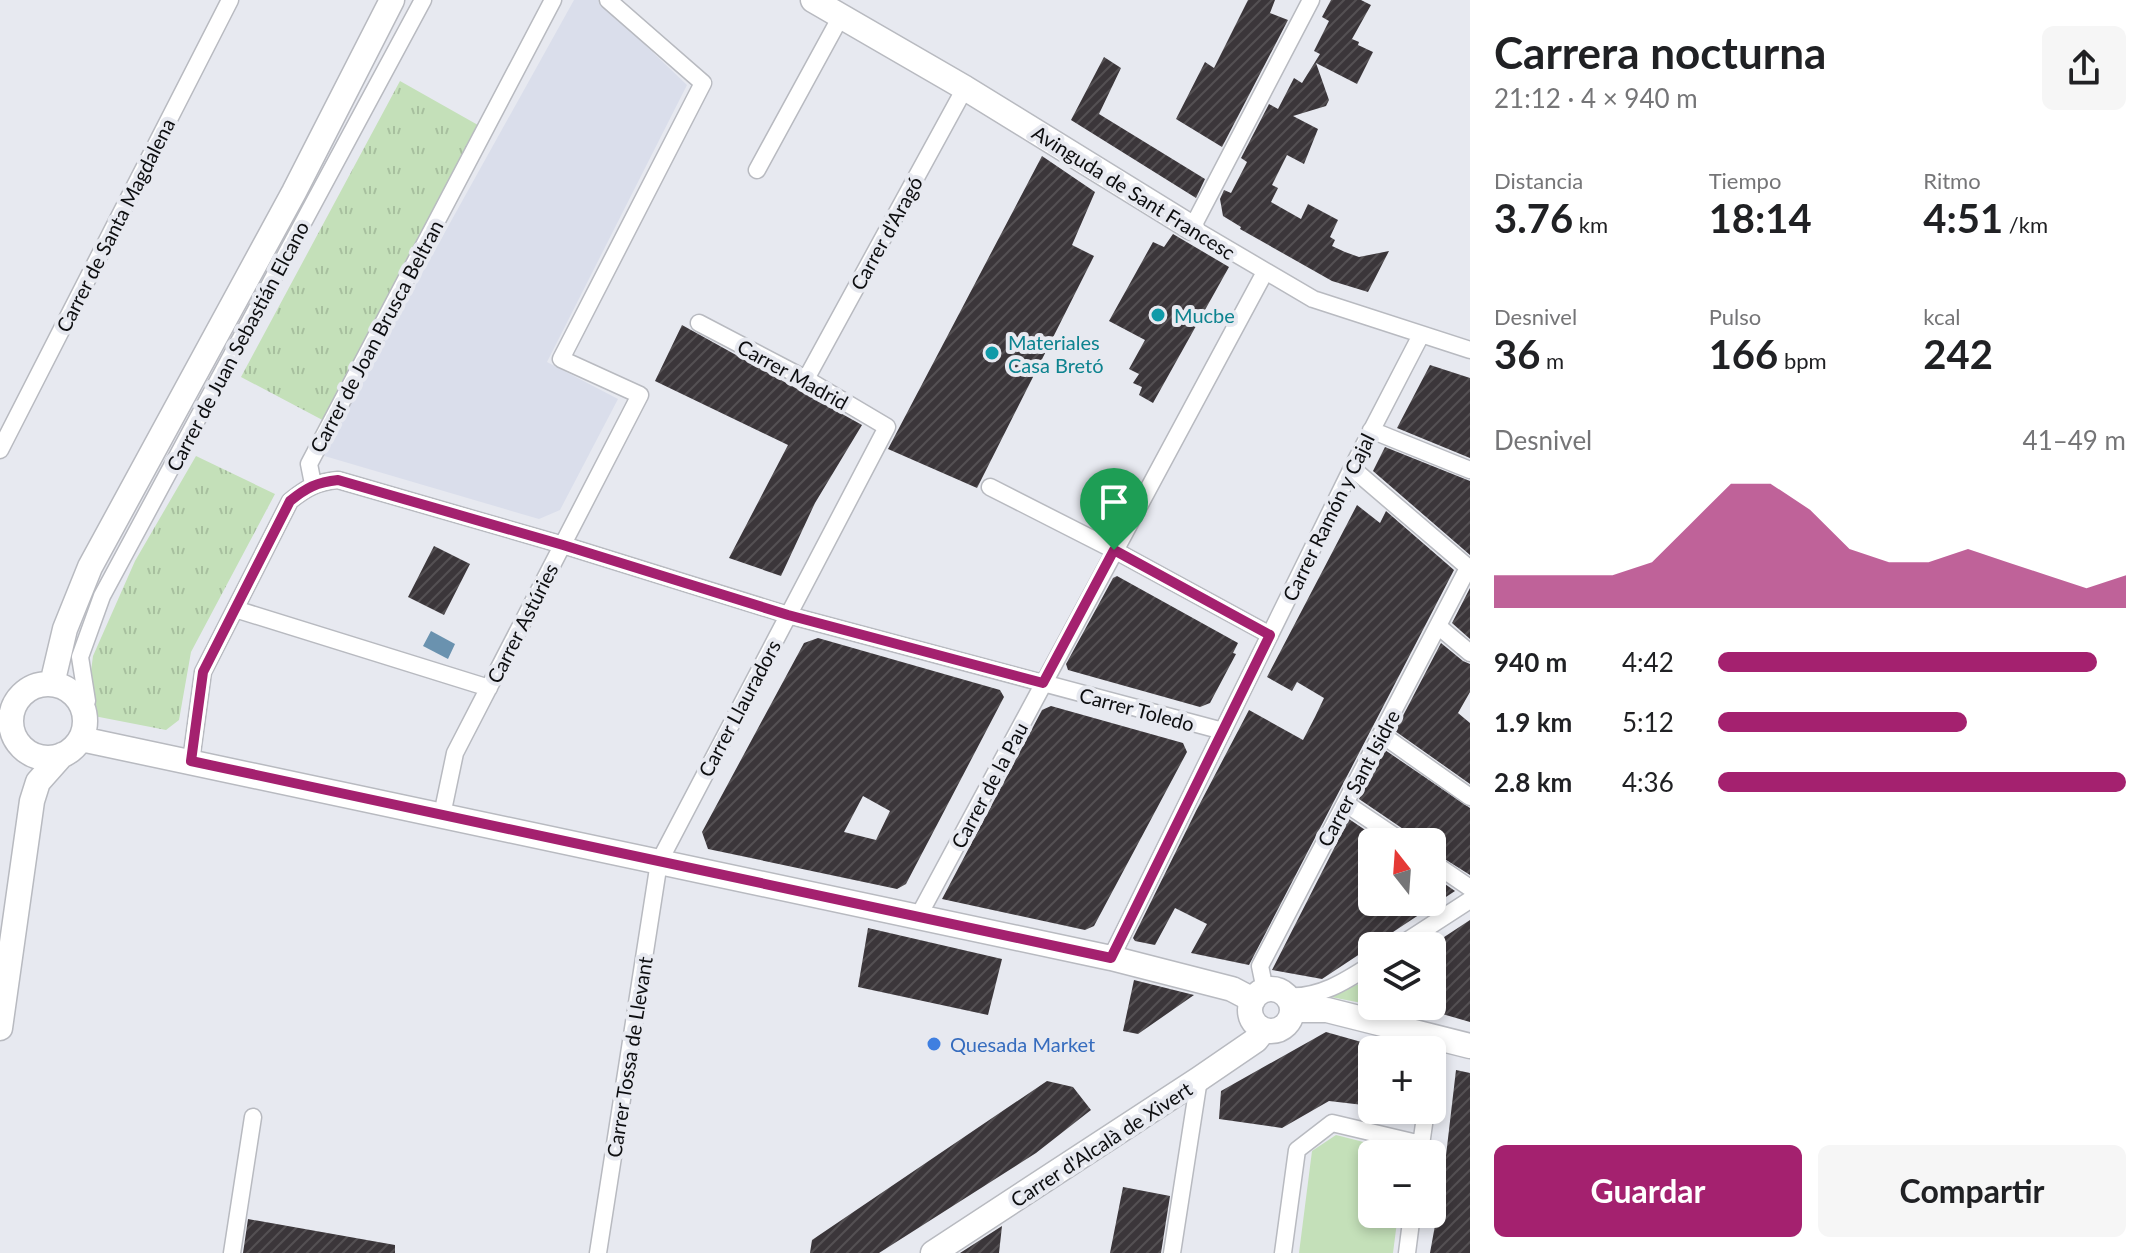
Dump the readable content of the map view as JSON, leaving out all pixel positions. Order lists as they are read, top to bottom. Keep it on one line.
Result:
{"streets":{"street":["Avinguda de Sant Francesc","Carrer de Santa Magdalena","Carrer d'Aragó","Carrer de Joan Brusca Beltran","Carrer de Juan Sebastián Elcano","Carrer Madrid","Carrer Ramón y Cajal","Carrer Astúries","Carrer Llauradors","Carrer Toledo","Carrer Sant Isidre","Carrer de la Pau","Carrer Tossa de Llevant","Carrer d'Alcalà de Xivert"]},"crossings":[["Avinguda de Sant Francesc","Carrer d'Aragó"],["Avinguda de Sant Francesc","Carrer Ramón y Cajal"],["Avinguda de Sant Francesc","Carrer de la Pau"],["Carrer d'Aragó","Carrer Madrid"],["Carrer de Joan Brusca Beltran","Carrer Toledo"],["Carrer Madrid","Carrer Llauradors"],["Carrer Ramón y Cajal","Carrer Toledo"],["Carrer Astúries","Carrer Toledo"],["Carrer Llauradors","Carrer Toledo"],["Carrer Llauradors","Carrer Tossa de Llevant"],["Carrer Toledo","Carrer de la Pau"],["Carrer Sant Isidre","Carrer d'Alcalà de Xivert"]],"places":["Mucbe","Materiales Casa Bretó","Quesada Market"],"north":"top","page":{"heading":["Carrera nocturna","21:12 · 4 × 940 m"],"stats":[["Distancia","3.76 km"],["Tiempo","18:14"],["Ritmo","4:51 /km"],["Desnivel","36 m"],["Pulso","166 bpm"],["kcal","242"]],"chart":["Desnivel","41–49 m"],"list":[{"name":"940 m","note":"4:42"},{"name":"1.9 km","note":"5:12"},{"name":"2.8 km","note":"4:36"}],"map_buttons":["+","−"],"buttons":["Guardar","Compartir"]}}
